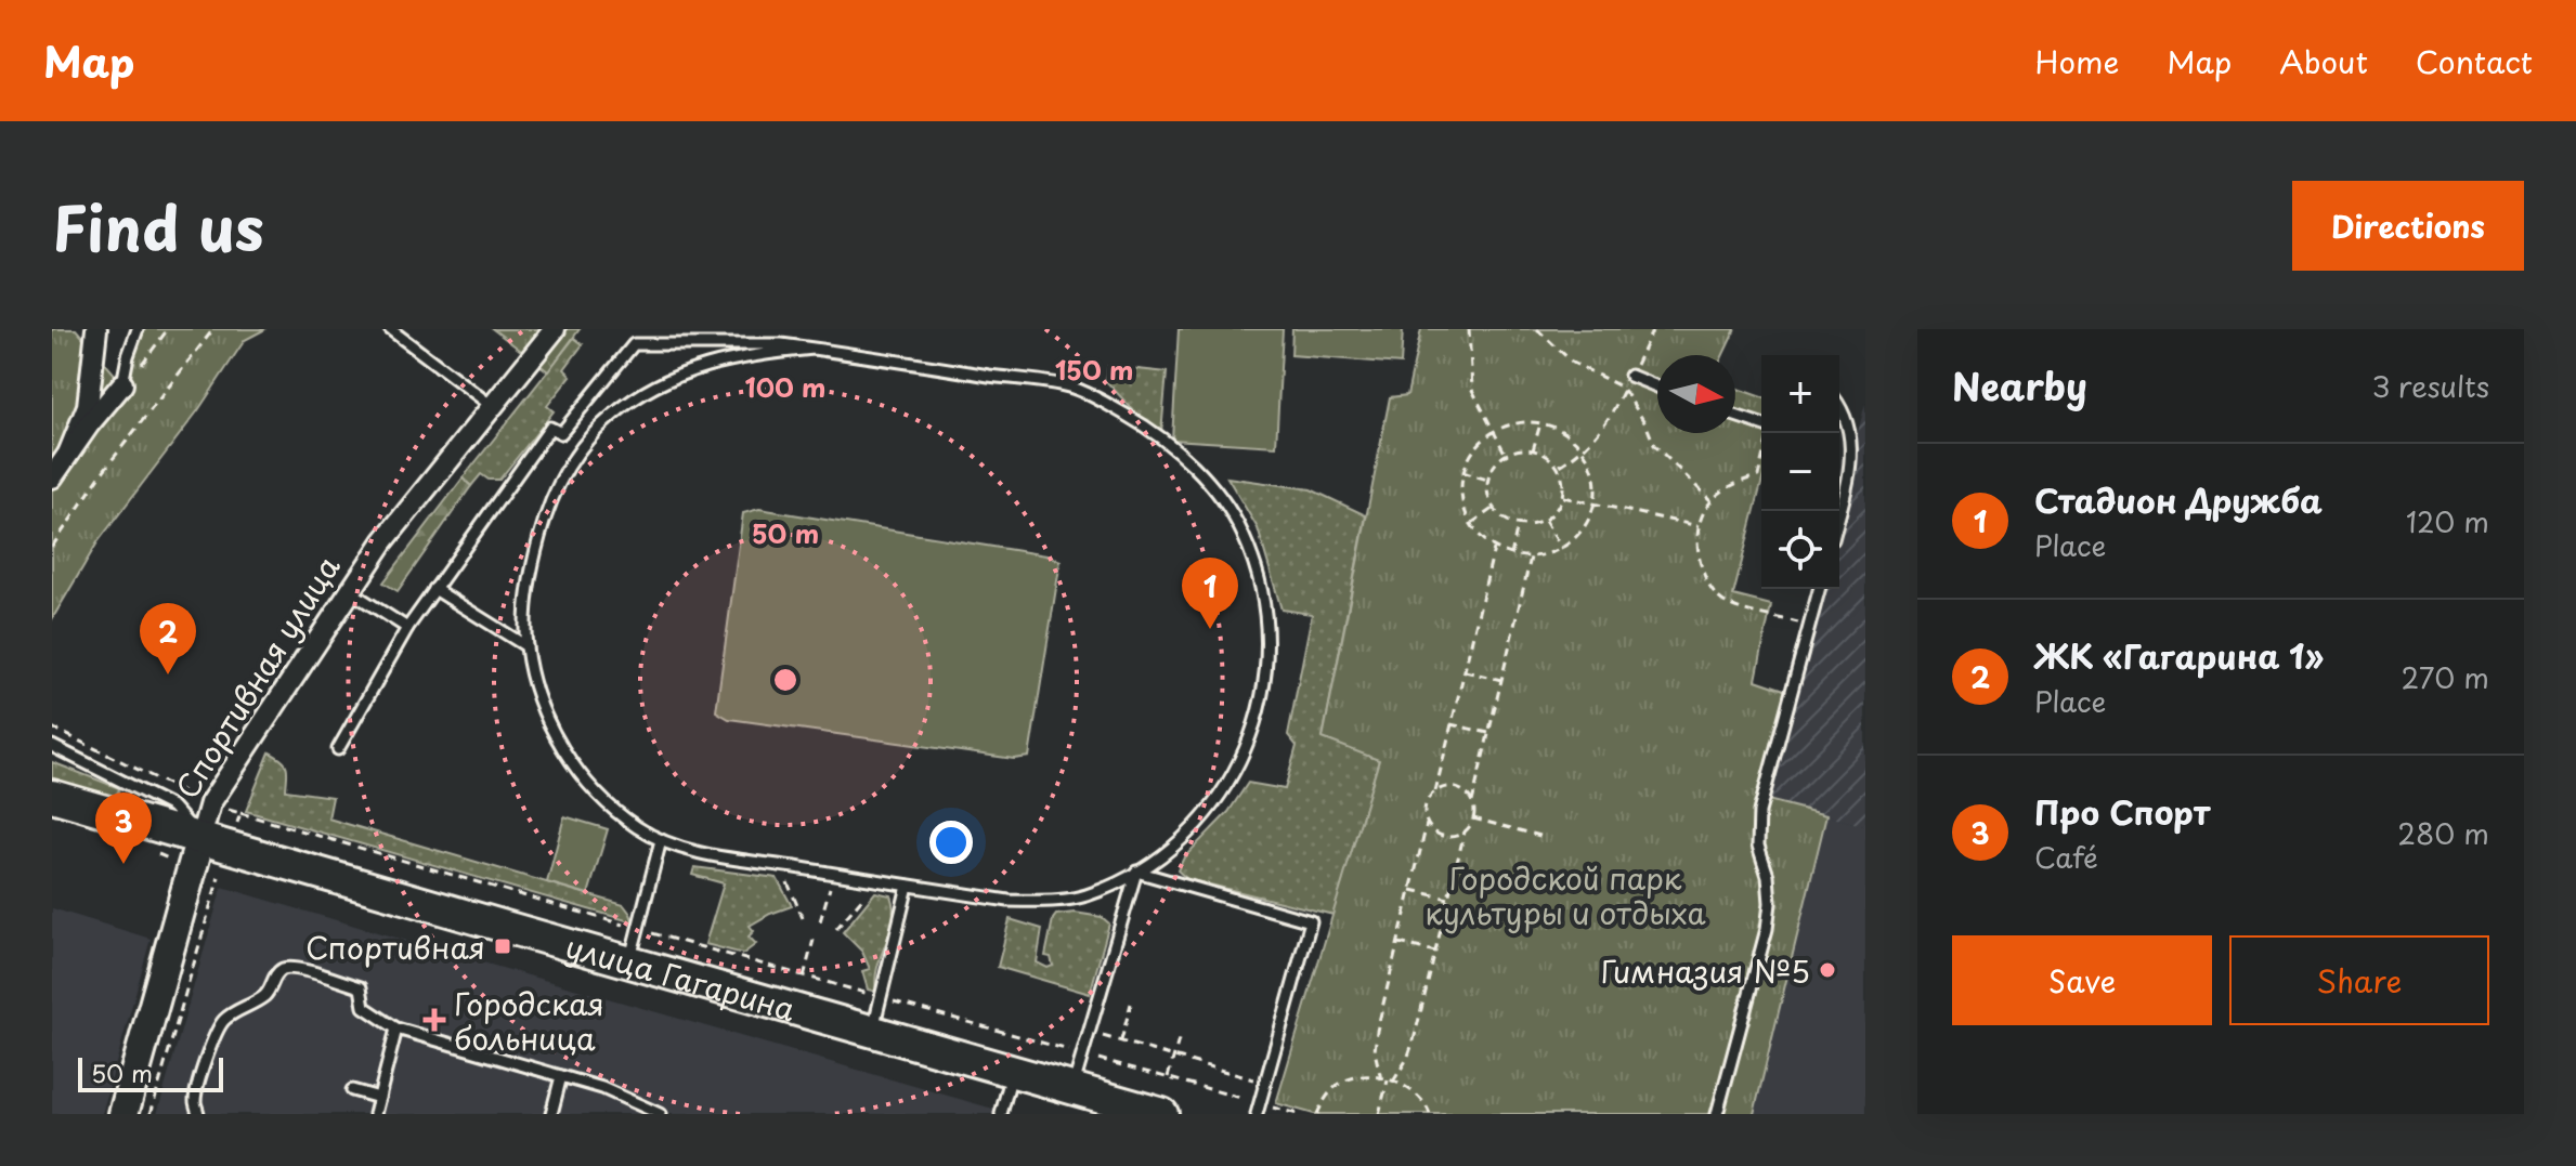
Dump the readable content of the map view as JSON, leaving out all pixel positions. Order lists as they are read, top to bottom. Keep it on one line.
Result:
{"streets":{"main road":["Спортивная улица","улица Гагарина"]},"crossings":[["Спортивная улица","улица Гагарина"]],"parks":["Городской парк культуры и отдыха"],"places":{"transit":["Спортивная"],"other":["Гимназия №5"],"health":["Городская больница"]},"scale_bar":"50 m","north":"right","page":{"header":"Map","nav":["Home","Map","About","Contact"],"title":"Find us","buttons":["Directions",["Save","Share"]],"heading":["Nearby","3 results"],"map_buttons":["+","−"],"list":[{"mark":"1","name":"Стадион Дружба","note":"Place","value":"120 m"},{"mark":"2","name":"ЖК «Гагарина 1»","note":"Place","value":"270 m"},{"mark":"3","name":"Про Спорт","note":"Café","value":"280 m"}],"pins":["1","2","3"],"scale":"50 m"},"rings":["150 m","100 m","50 m"]}
